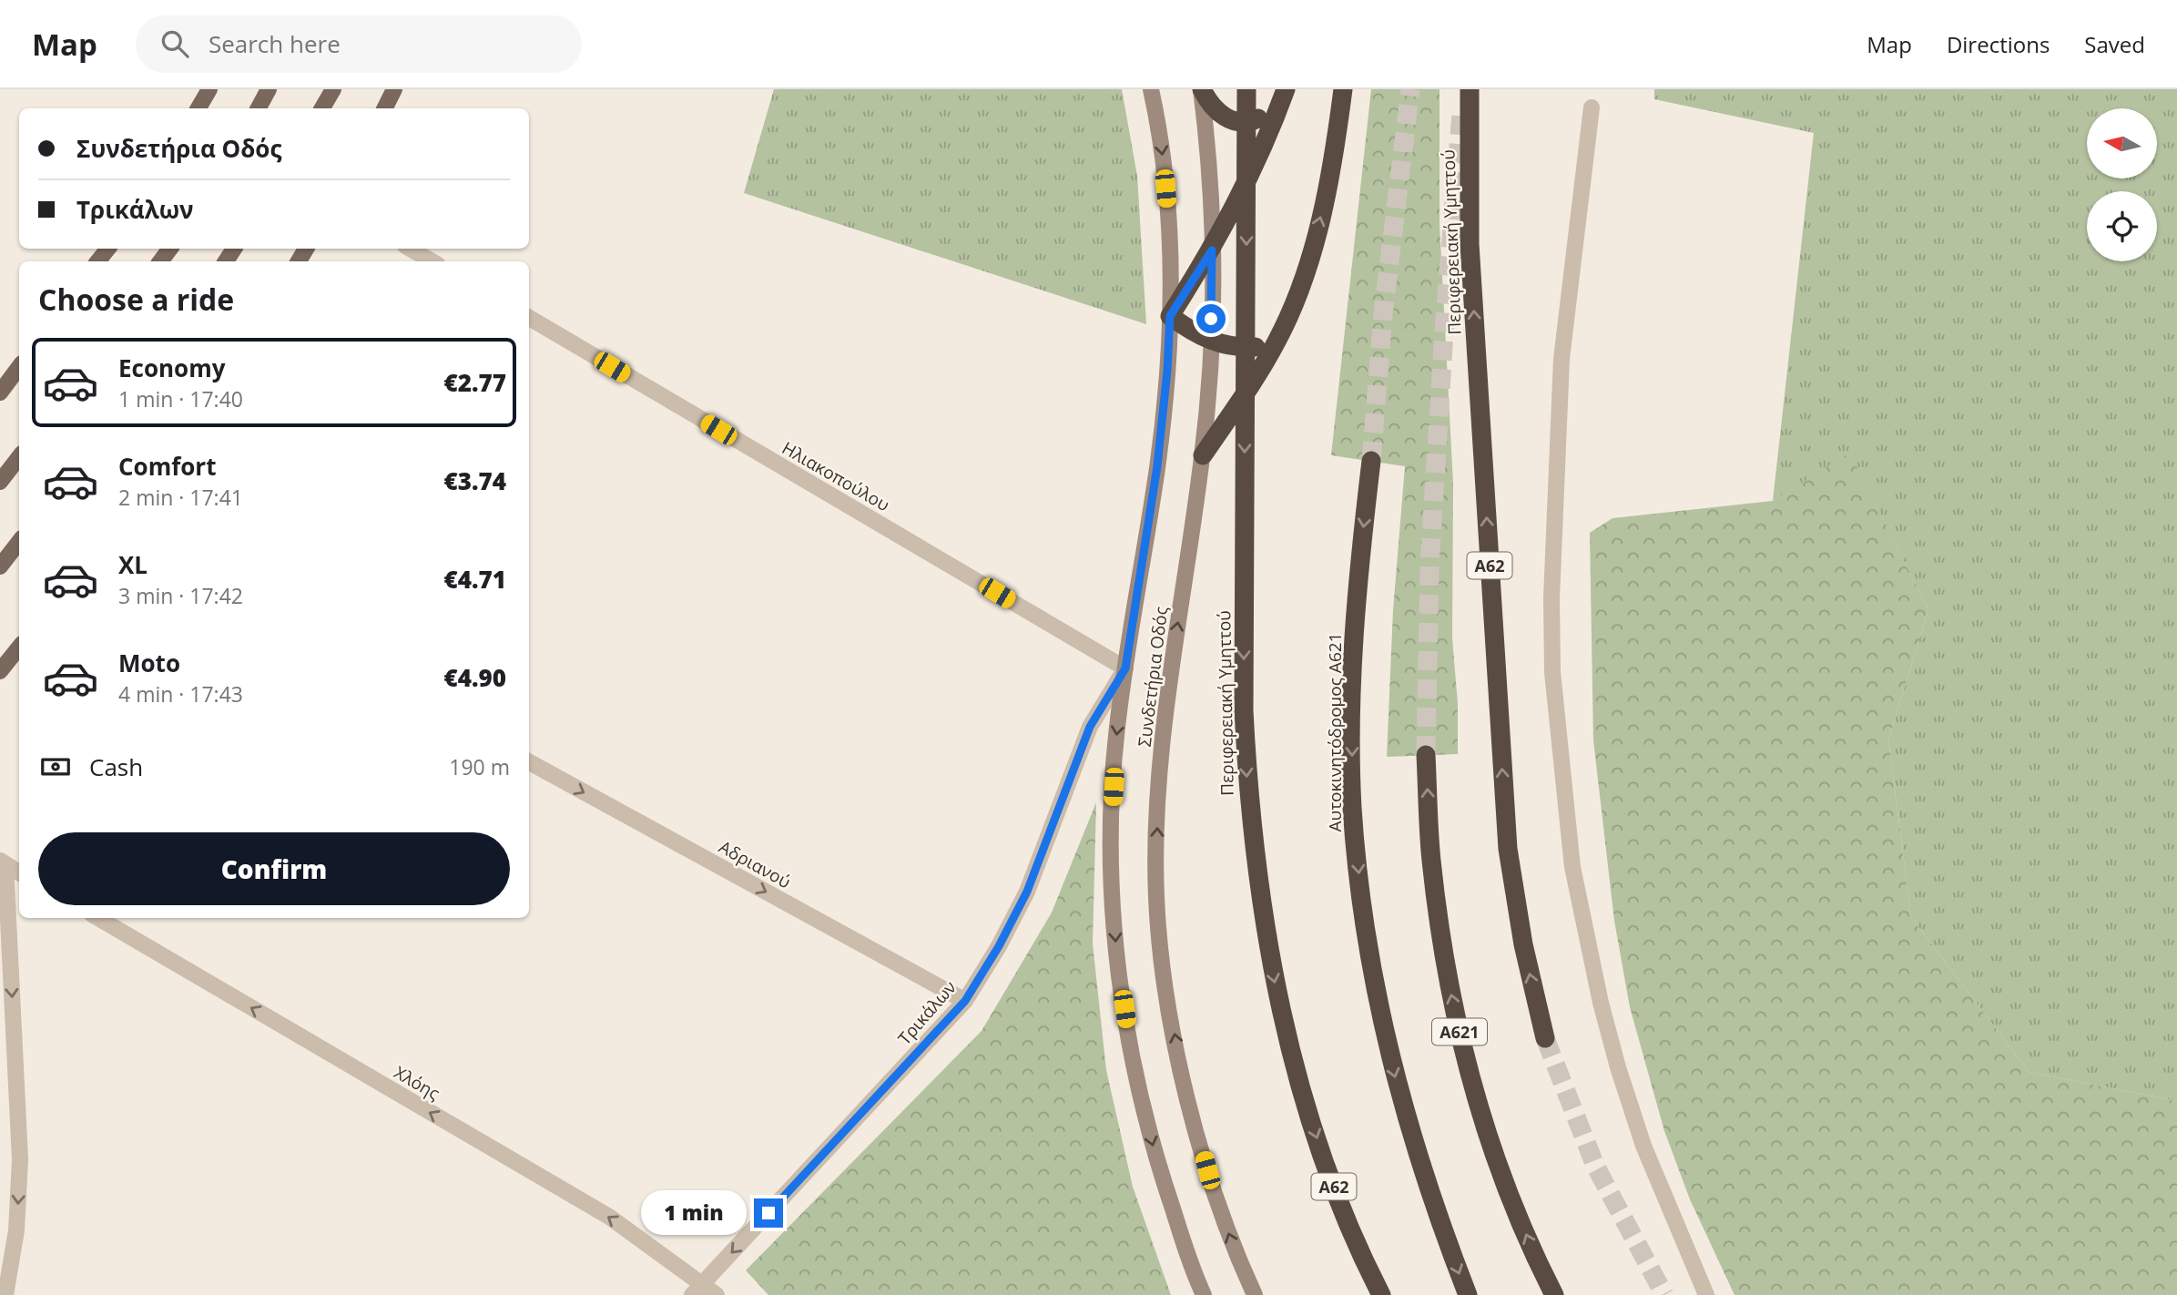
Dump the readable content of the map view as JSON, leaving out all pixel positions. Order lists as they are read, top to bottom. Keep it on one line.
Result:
{"streets":{"highway":["Περιφερειακή Υμηττού","Α62","Αυτοκινητόδρομος Α621","Α621"],"main road":["Συνδετήρια Οδός"],"street":["Ηλιακοπούλου","Αδριανού","Τρικάλων","Χλόης"]},"crossings":[["Ηλιακοπούλου","Συνδετήρια Οδός"],["Ηλιακοπούλου","Τρικάλων"],["Συνδετήρια Οδός","Τρικάλων"],["Αδριανού","Τρικάλων"],["Τρικάλων","Χλόης"]],"one_way":["Αδριανού","Τρικάλων","Χλόης"],"north":"left","page":{"header":"Map","search":"Search here","nav":["Map","Directions","Saved"],"banner":["Συνδετήρια Οδός","Τρικάλων"],"heading":"Choose a ride","list":[{"name":"Economy","note":"1 min · 17:40","value":"€2.77"},{"name":"Comfort","note":"2 min · 17:41","value":"€3.74"},{"name":"XL","note":"3 min · 17:42","value":"€4.71"},{"name":"Moto","note":"4 min · 17:43","value":"€4.90"}],"pay":["Cash","190 m"],"buttons":"Confirm","bubble":"1 min"}}
